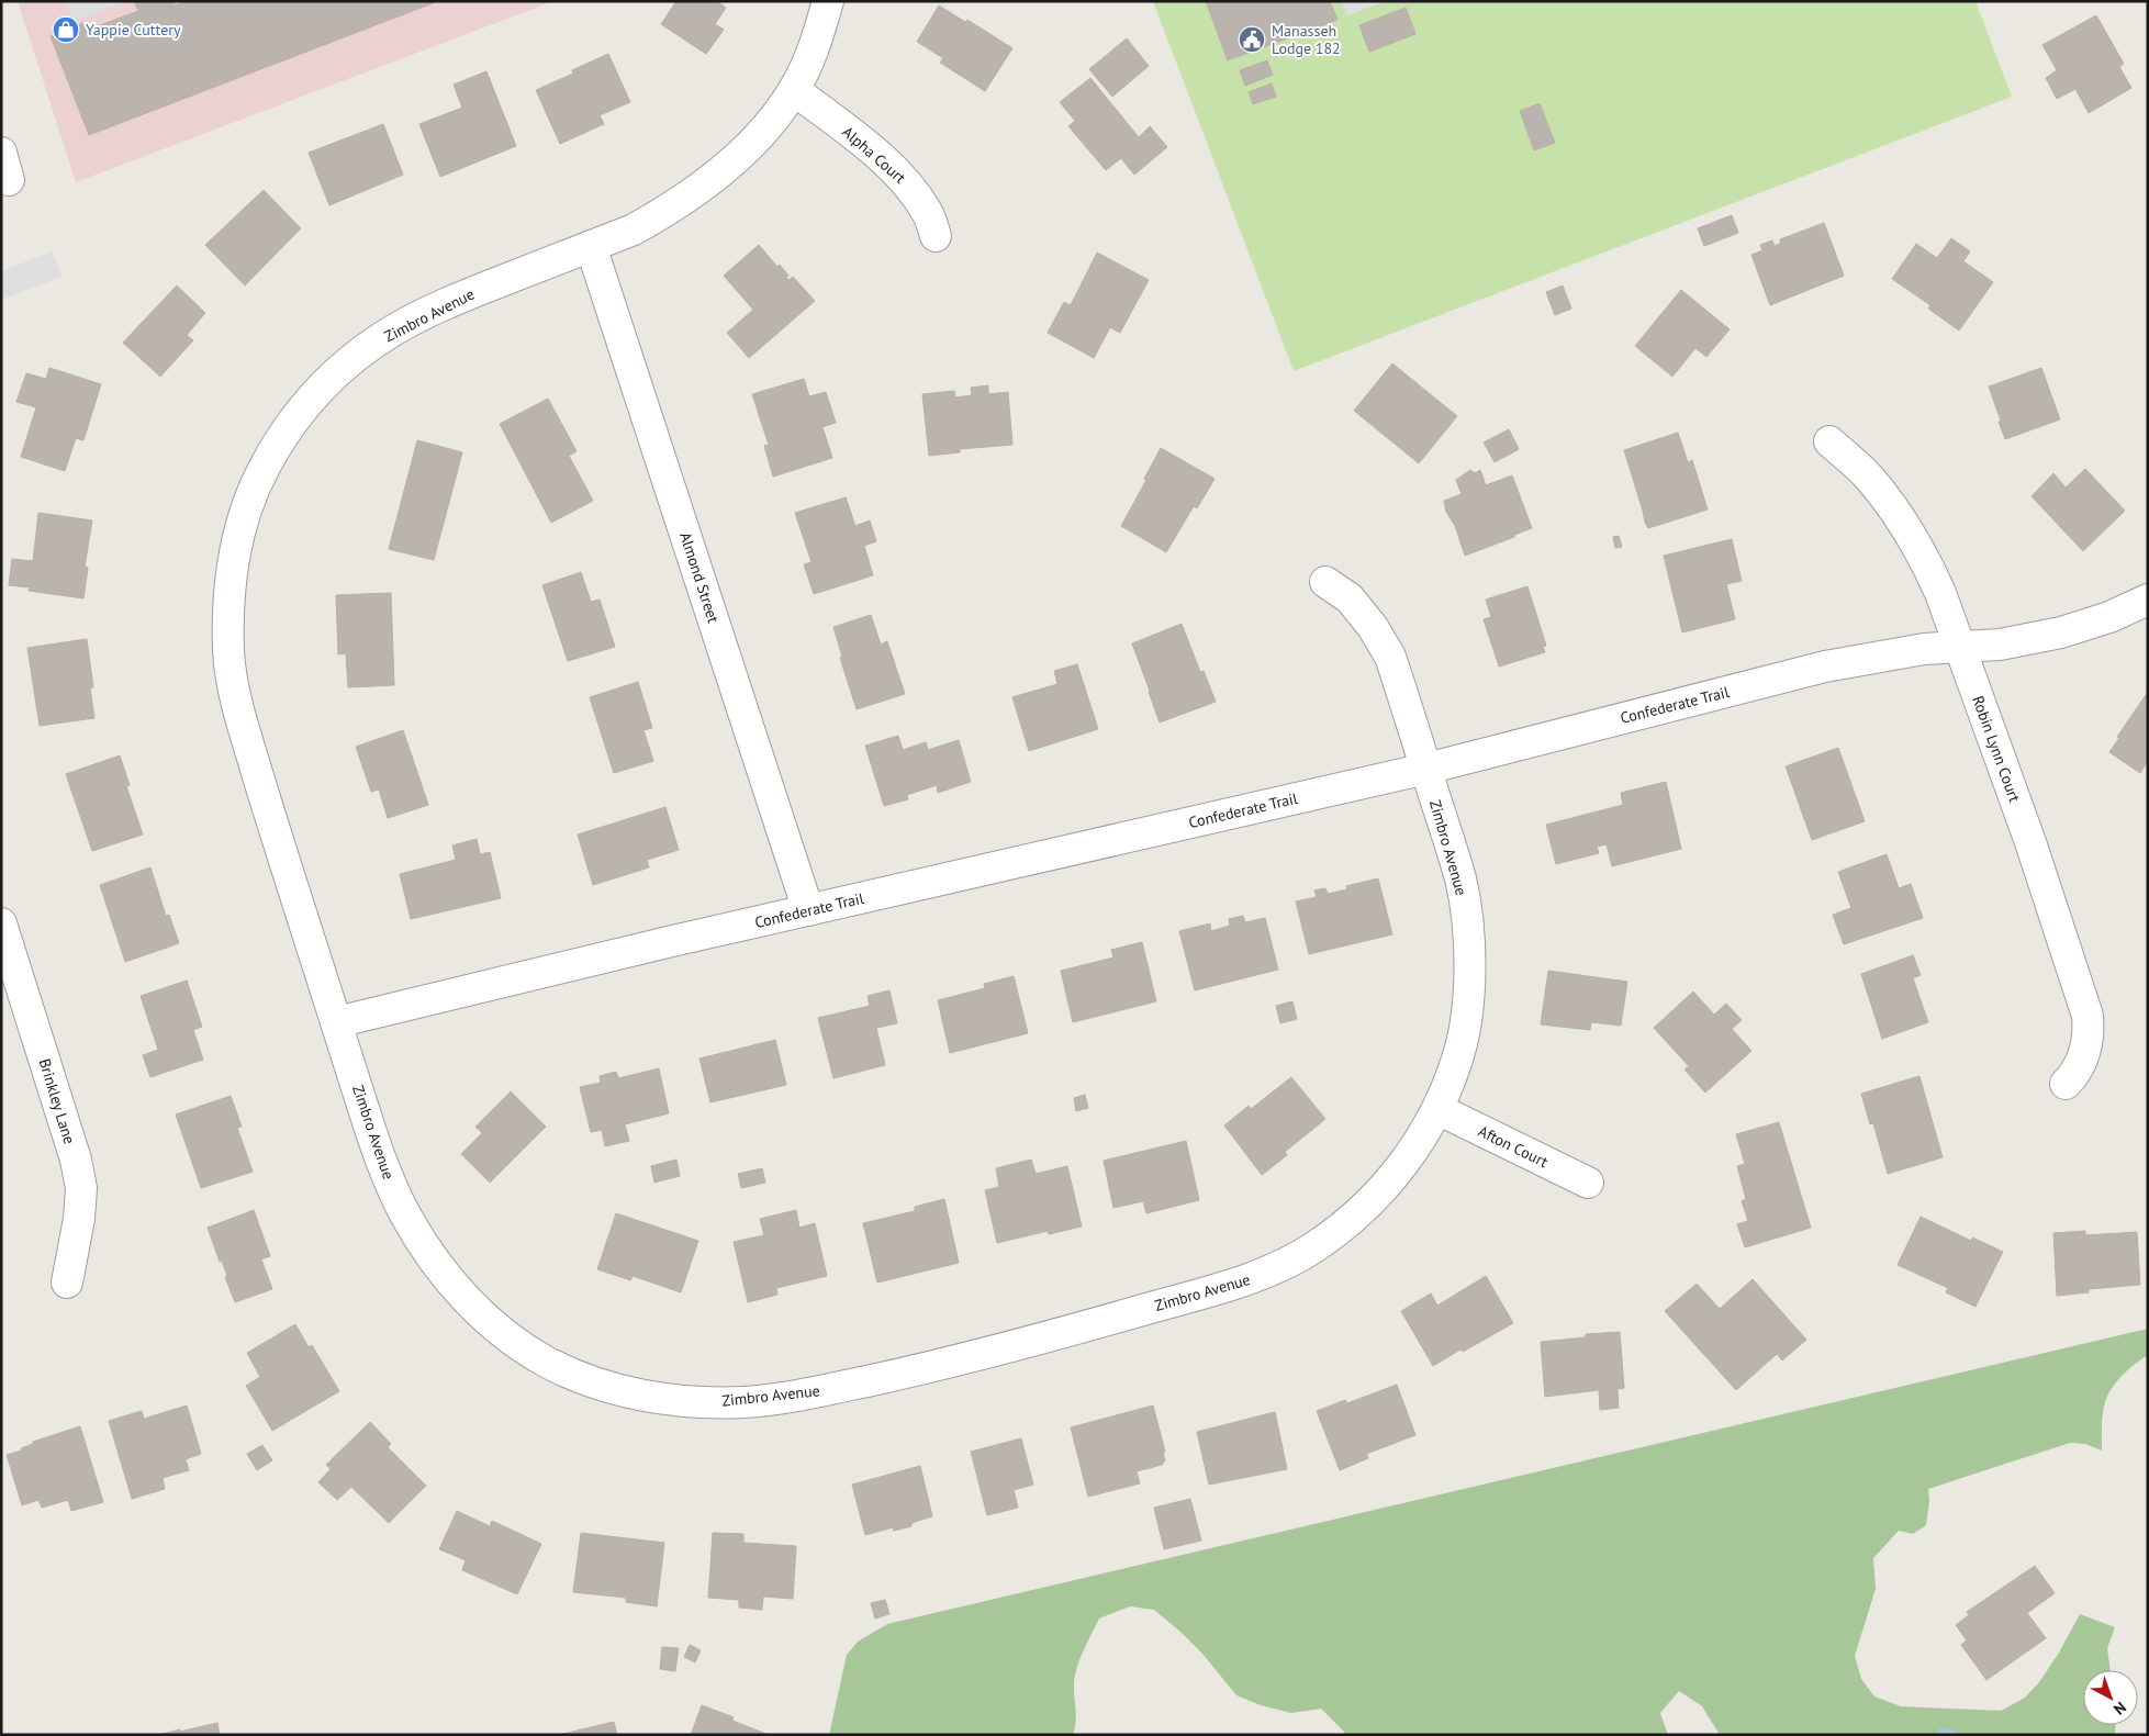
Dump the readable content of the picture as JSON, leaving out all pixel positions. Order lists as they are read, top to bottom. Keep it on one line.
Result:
{"streets":{"street":["Alpha Court","Zimbro Avenue","Almond Street","Confederate Trail","Robin Lynn Court","Brinkley Lane","Afton Court"]},"crossings":[["Alpha Court","Zimbro Avenue"],["Zimbro Avenue","Almond Street"],["Zimbro Avenue","Confederate Trail"],["Zimbro Avenue","Afton Court"],["Almond Street","Confederate Trail"],["Confederate Trail","Robin Lynn Court"]],"places":{"shop":["Yappie Cuttery"],"public building":["Manasseh Lodge 182"]},"north":"bottom right"}
